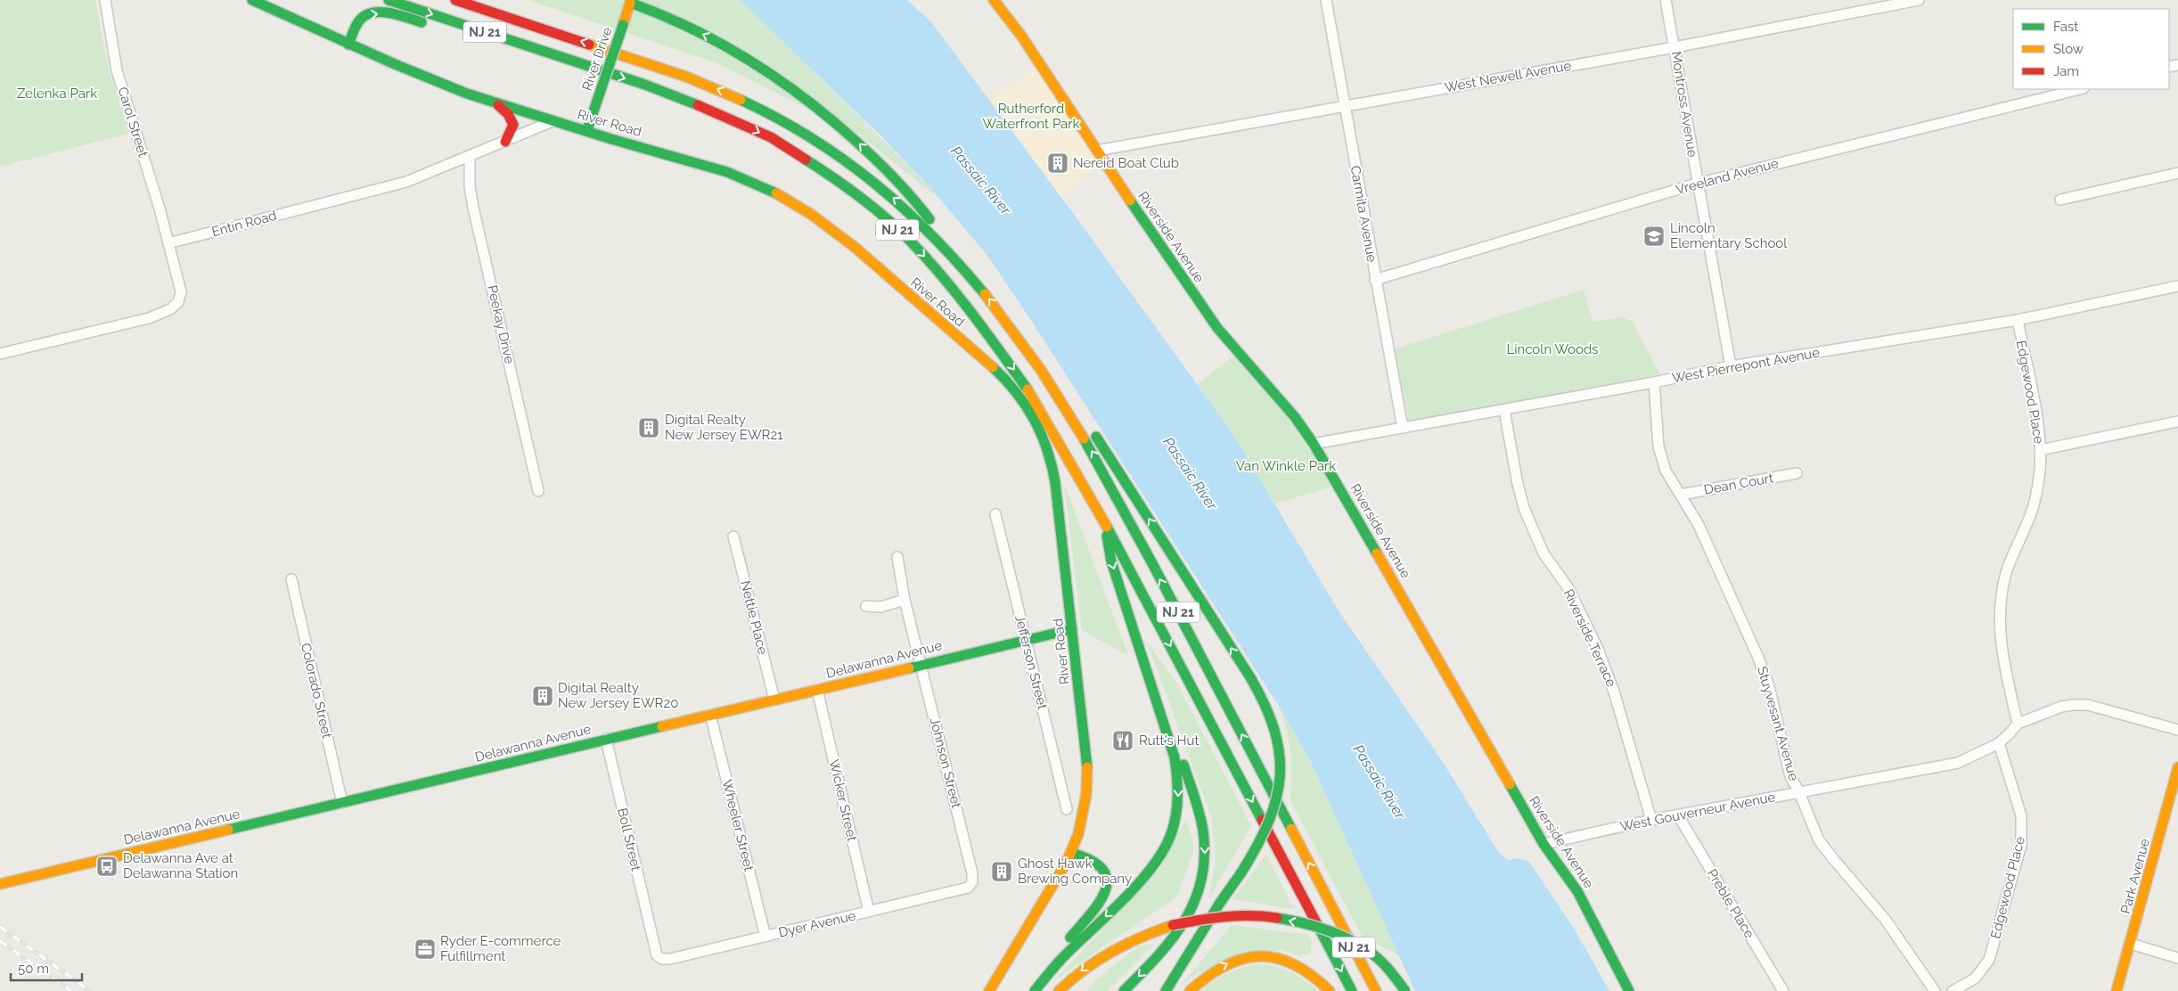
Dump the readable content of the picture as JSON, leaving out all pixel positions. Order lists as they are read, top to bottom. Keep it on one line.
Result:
{"streets":{"main road":["NJ 21","River Drive","River Road","Riverside Avenue","Delawanna Avenue","Park Avenue"],"street":["West Newell Avenue","Montross Avenue","Carol Street","Vreeland Avenue","Carmita Avenue","Entin Road","Peekay Drive","West Pierrepont Avenue","Edgewood Place","Dean Court","Nettie Place","Riverside Terrace","Jefferson Street","Colorado Street","Stuyvesant Avenue","Johnson Street","Wicker Street","West Gouverneur Avenue","Wheeler Street","Boll Street","Preble Place","Dyer Avenue"]},"crossings":[["River Drive","River Road"],["West Newell Avenue","Montross Avenue"],["West Newell Avenue","Carmita Avenue"],["West Newell Avenue","Riverside Avenue"],["Montross Avenue","Vreeland Avenue"],["Montross Avenue","West Pierrepont Avenue"],["Carol Street","Entin Road"],["River Road","Entin Road"],["River Road","Delawanna Avenue"],["Vreeland Avenue","Carmita Avenue"],["Carmita Avenue","West Pierrepont Avenue"],["Entin Road","Peekay Drive"],["Riverside Avenue","West Pierrepont Avenue"],["Riverside Avenue","West Gouverneur Avenue"],["West Pierrepont Avenue","Edgewood Place"],["West Pierrepont Avenue","Riverside Terrace"],["West Pierrepont Avenue","Stuyvesant Avenue"],["Edgewood Place","West Gouverneur Avenue"],["Dean Court","Stuyvesant Avenue"],["Nettie Place","Delawanna Avenue"],["Riverside Terrace","West Gouverneur Avenue"],["Delawanna Avenue","Jefferson Street"],["Delawanna Avenue","Colorado Street"],["Delawanna Avenue","Johnson Street"],["Delawanna Avenue","Wicker Street"],["Delawanna Avenue","Wheeler Street"],["Delawanna Avenue","Boll Street"],["Stuyvesant Avenue","West Gouverneur Avenue"],["Johnson Street","Dyer Avenue"],["Wicker Street","Dyer Avenue"],["West Gouverneur Avenue","Preble Place"],["Wheeler Street","Dyer Avenue"],["Boll Street","Dyer Avenue"]],"water":["Passaic River"],"parks":["Zelenka Park","Rutherford Waterfront Park","Lincoln Woods","Van Winkle Park"],"places":{"building":["Nereid Boat Club","Digital Realty New Jersey EWR21","Digital Realty New Jersey EWR20","Ghost Hawk Brewing Company"],"school or university":["Lincoln Elementary School"],"restaurant":["Rutt's Hut"],"bus stop":["Delawanna Ave at Delawanna Station"],"office":["Ryder E-commerce Fulfillment"]},"legend":["Fast","Slow","Jam"],"scale_bar":"50 m"}
